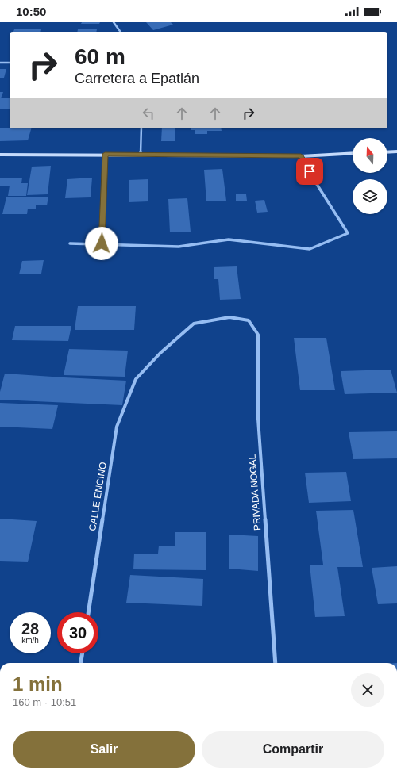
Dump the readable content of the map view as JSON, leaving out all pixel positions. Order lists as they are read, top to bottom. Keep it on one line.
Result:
{"streets":{"street":["PRIVADA NOGAL","CALLE ENCINO"]},"crossings":[["PRIVADA NOGAL","CALLE ENCINO"]],"north":"top","page":{"status":"10:50","turn":["60 m","Carretera a Epatlán"],"speed":"28 km/h","limit":"30","heading":["1 min","160 m · 10:51"],"buttons":["Salir","Compartir"]}}
